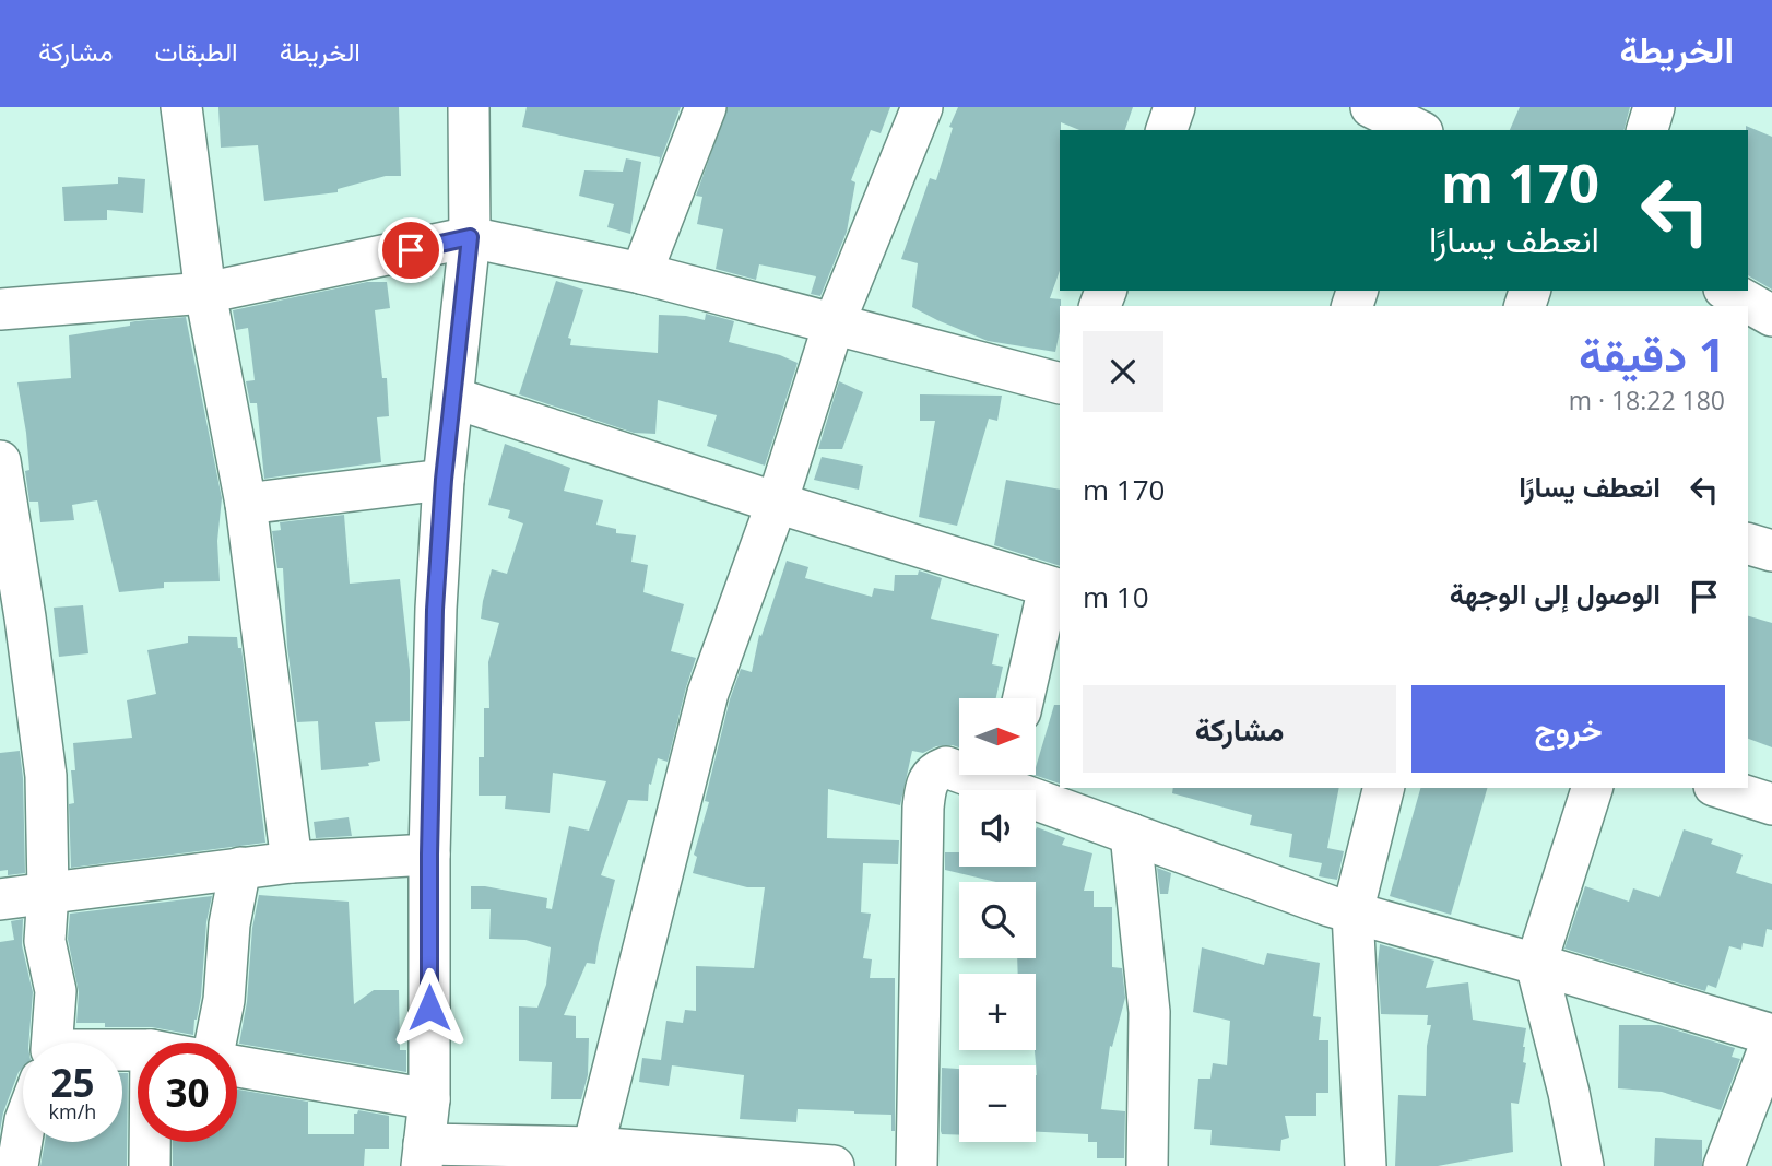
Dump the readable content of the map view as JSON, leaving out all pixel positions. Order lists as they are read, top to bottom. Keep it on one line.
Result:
{"north":"right","page":{"header":"الخريطة","nav":["الخريطة","الطبقات","مشاركة"],"turn":["170 m","انعطف يسارًا"],"heading":["1 دقيقة","180 m · 18:22"],"list":[{"name":"انعطف يسارًا","value":"170 m"},{"name":"الوصول إلى الوجهة","value":"10 m"}],"buttons":["خروج","مشاركة"],"map_buttons":["+","−"],"speed":"25 km/h","limit":"30"}}
